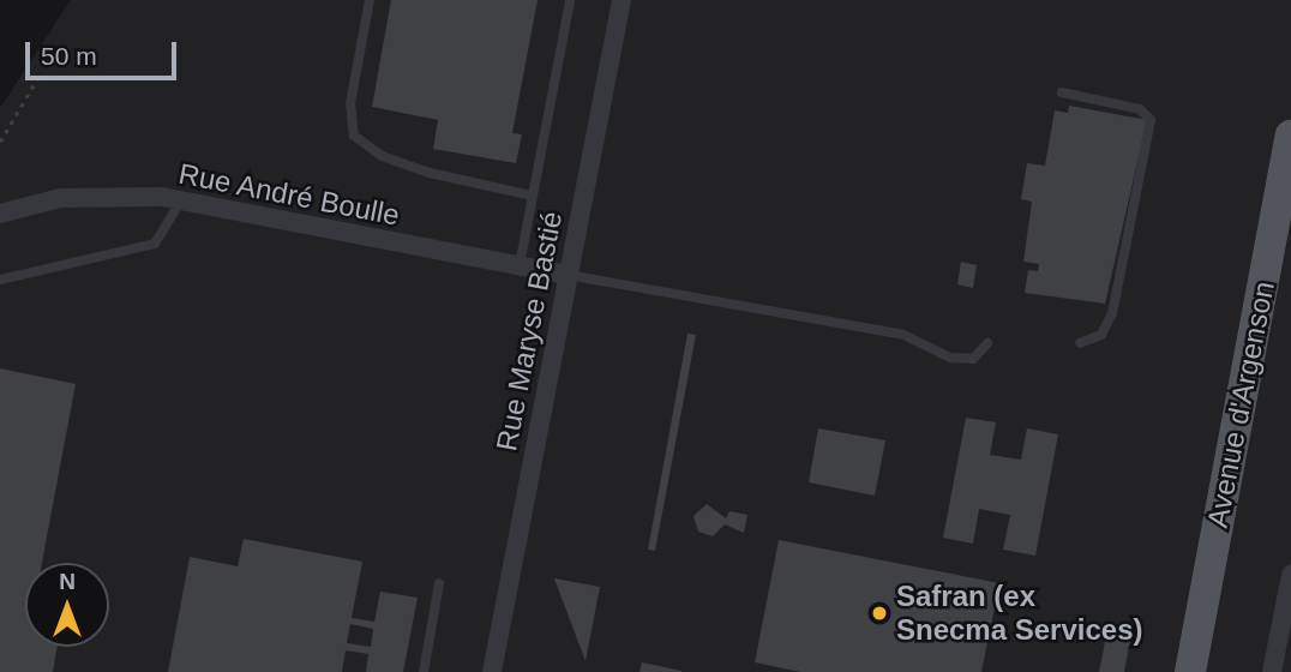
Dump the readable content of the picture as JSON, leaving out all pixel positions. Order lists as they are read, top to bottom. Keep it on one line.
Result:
{"streets":{"main road":["Avenue d'Argenson"],"street":["Rue André Boulle","Rue Maryse Bastié"]},"crossings":[["Rue André Boulle","Rue Maryse Bastié"]],"places":["Safran (ex Snecma Services)"],"scale_bar":"50 m","north":"top"}
